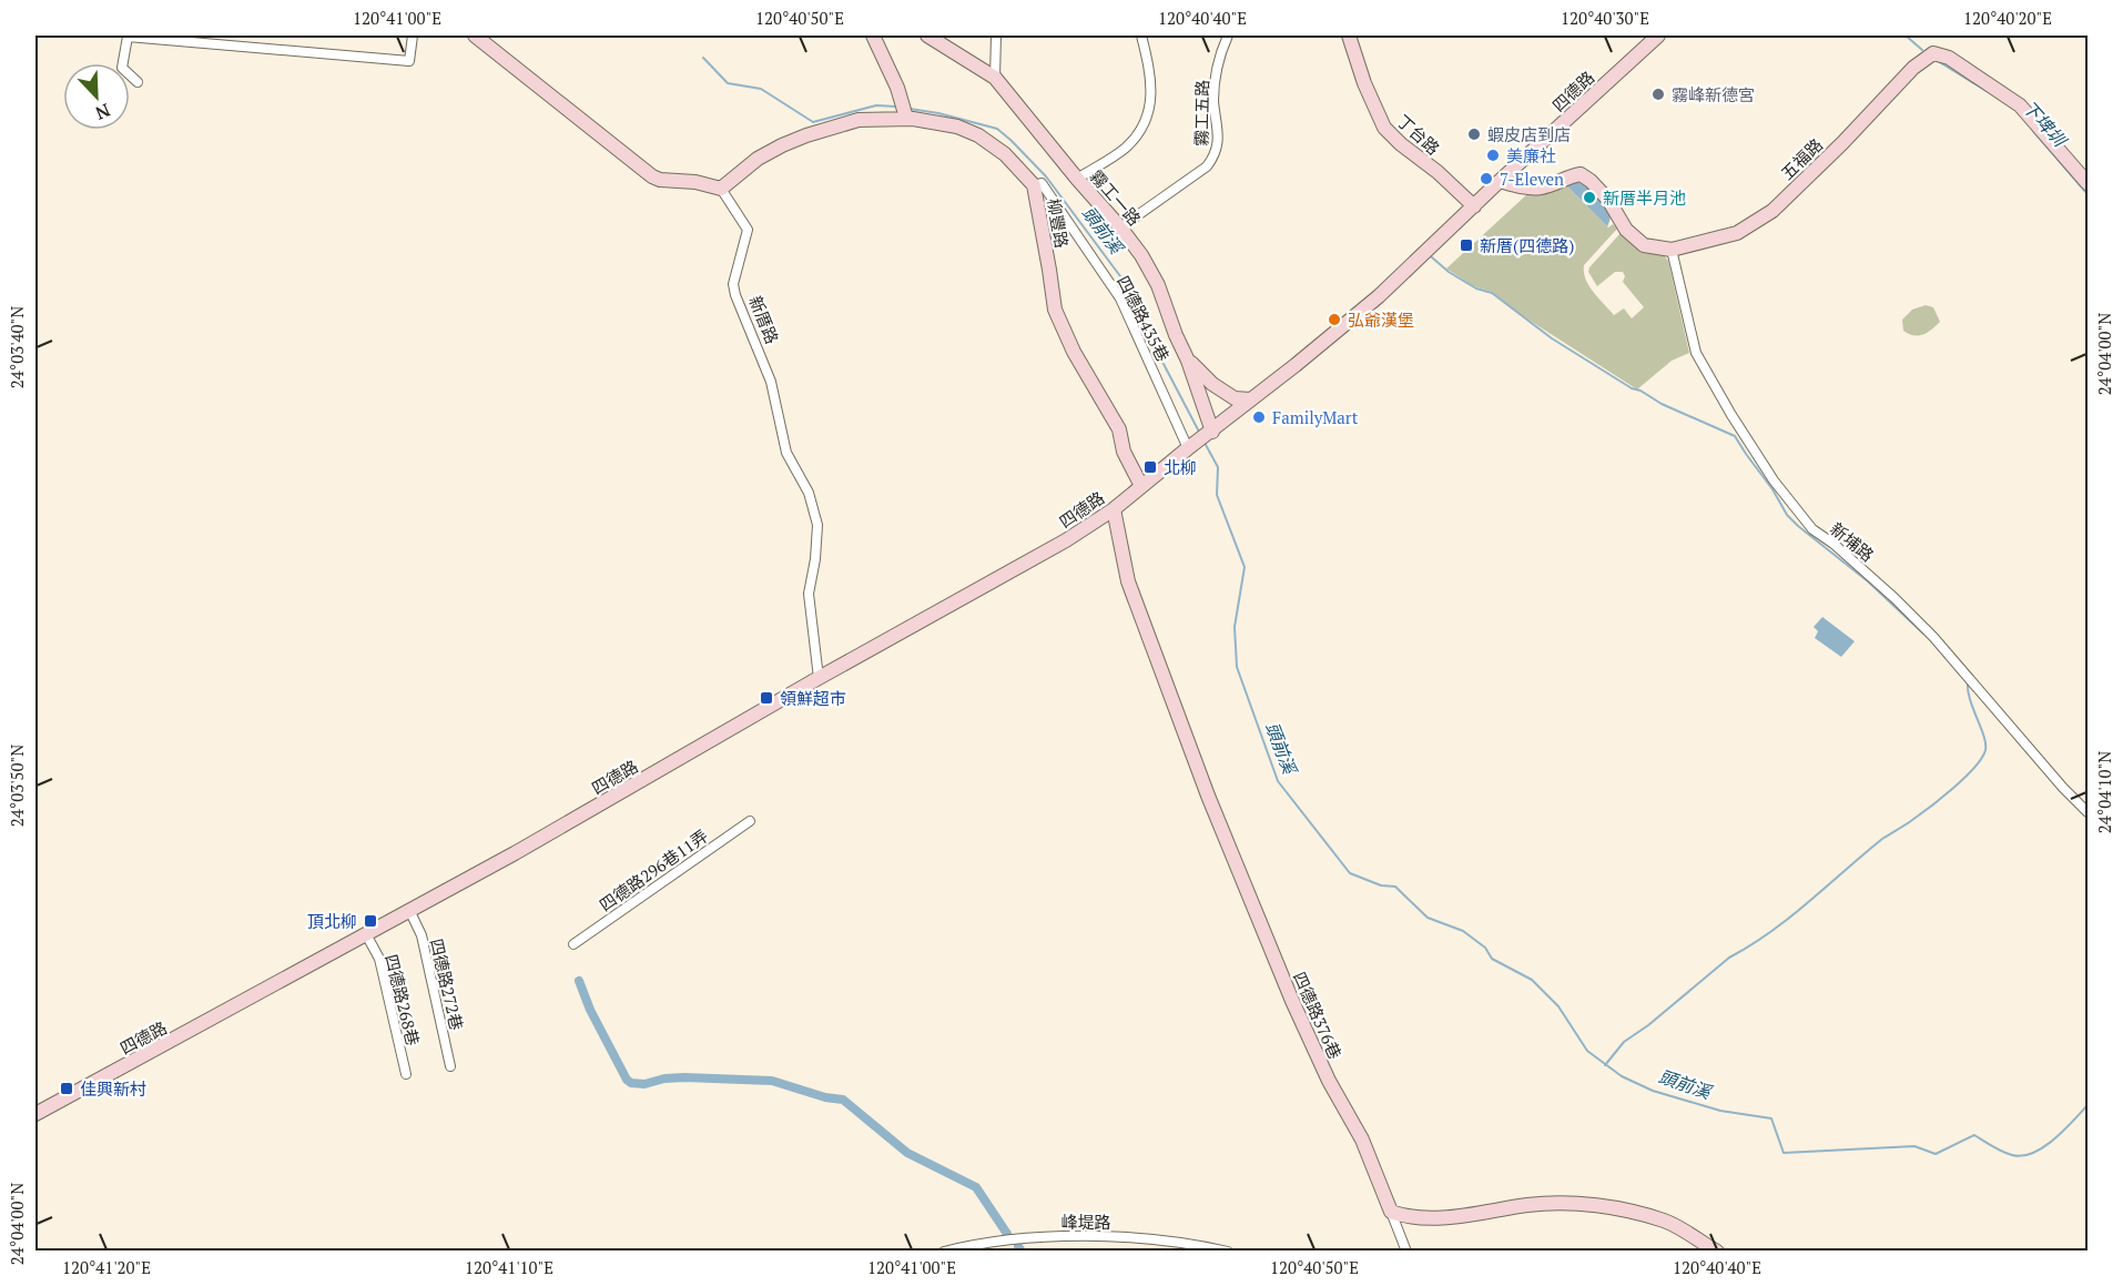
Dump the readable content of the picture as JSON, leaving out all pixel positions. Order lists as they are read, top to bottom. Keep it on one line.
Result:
{"streets":{"street":["四德路","霧工五路","丁台路","五福路","霧工一路","柳豐路","四德路435巷","新厝路","新埔路","四德路296巷11弄","四德路272巷","四德路268巷","四德路376巷","峰堤路"]},"crossings":[["四德路","丁台路"],["四德路","五福路"],["四德路","霧工一路"],["四德路","柳豐路"],["四德路","四德路435巷"],["四德路","新厝路"],["四德路","四德路272巷"],["四德路","四德路268巷"],["四德路","四德路376巷"],["霧工五路","霧工一路"],["五福路","新埔路"],["柳豐路","四德路435巷"],["柳豐路","新厝路"]],"water":["下埤圳","頭前溪"],"places":{"other":["霧峰新德宮","蝦皮店到店","美廉社","7-Eleven","新厝半月池","弘爺漢堡","FamilyMart"],"transit":["新厝(四德路)","北柳","領鮮超市","頂北柳","佳興新村"]},"north":"bottom right","coordinates":["120°41'00\"E","120°40'50\"E","120°40'40\"E","120°40'30\"E","120°40'20\"E","24°03'40\"N","24°04'00\"N","24°03'50\"N","24°04'10\"N","120°41'20\"E","120°41'10\"E"]}
